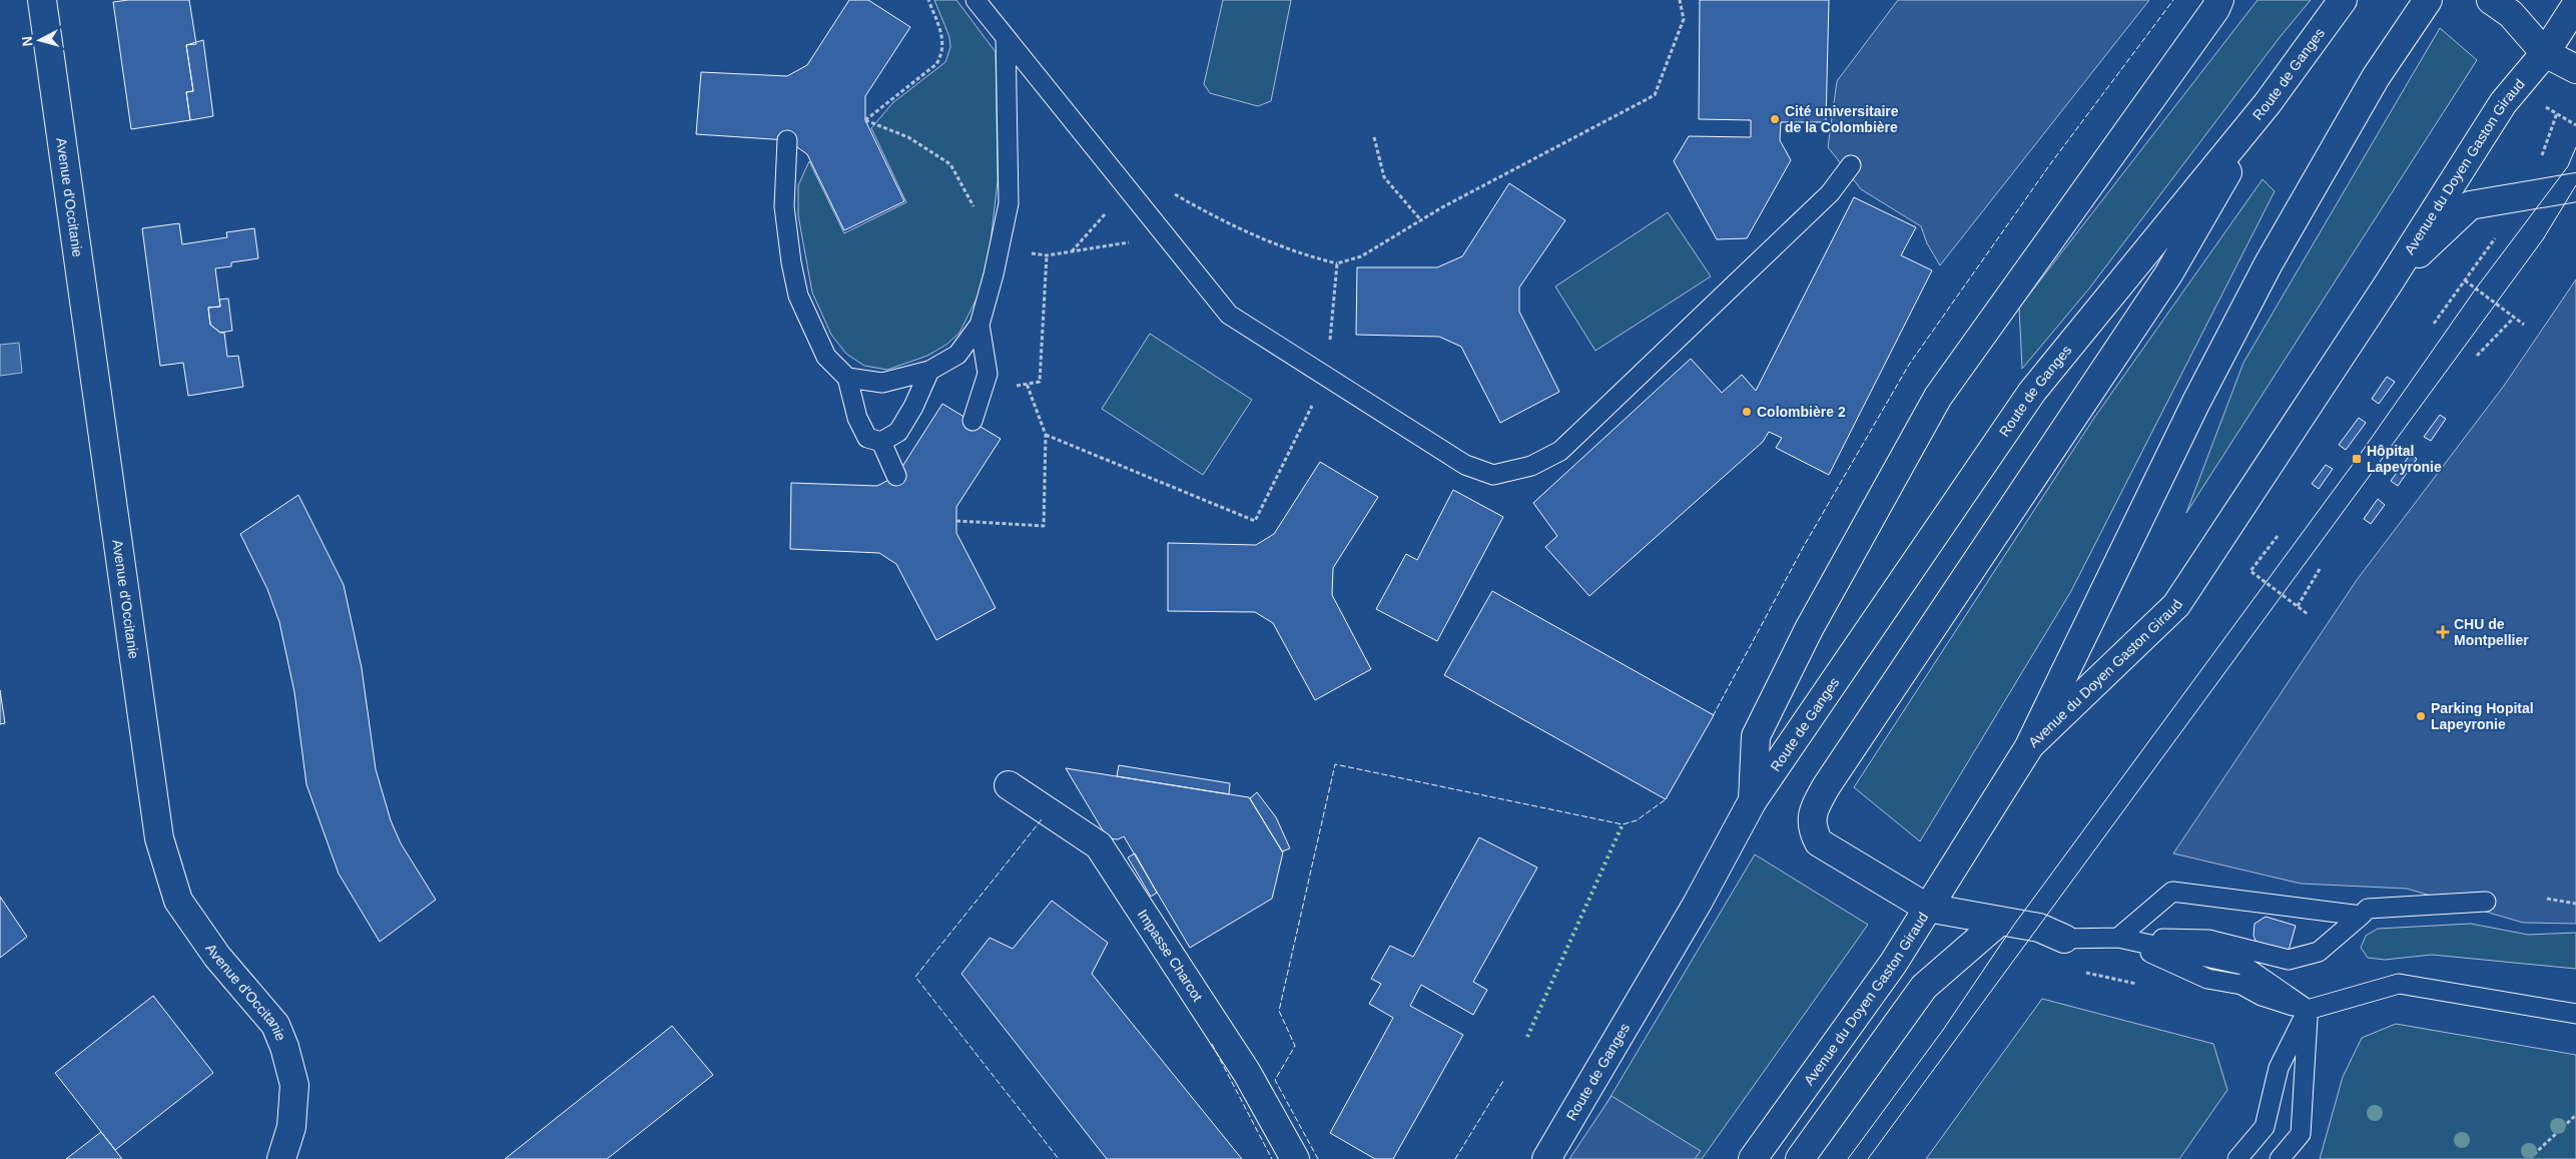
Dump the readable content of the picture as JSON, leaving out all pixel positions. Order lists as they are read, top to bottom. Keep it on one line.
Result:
{"streets":{"street":["Route de Ganges","Avenue du Doyen Gaston Giraud","Avenue d'Occitanie","Impasse Charcot"]},"places":{"other":["Cité universitaire de la Colombière","Colombière 2","Parking Hopital Lapeyronie"],"transit":["Hôpital Lapeyronie"],"health":["CHU de Montpellier"]},"north":"left"}
